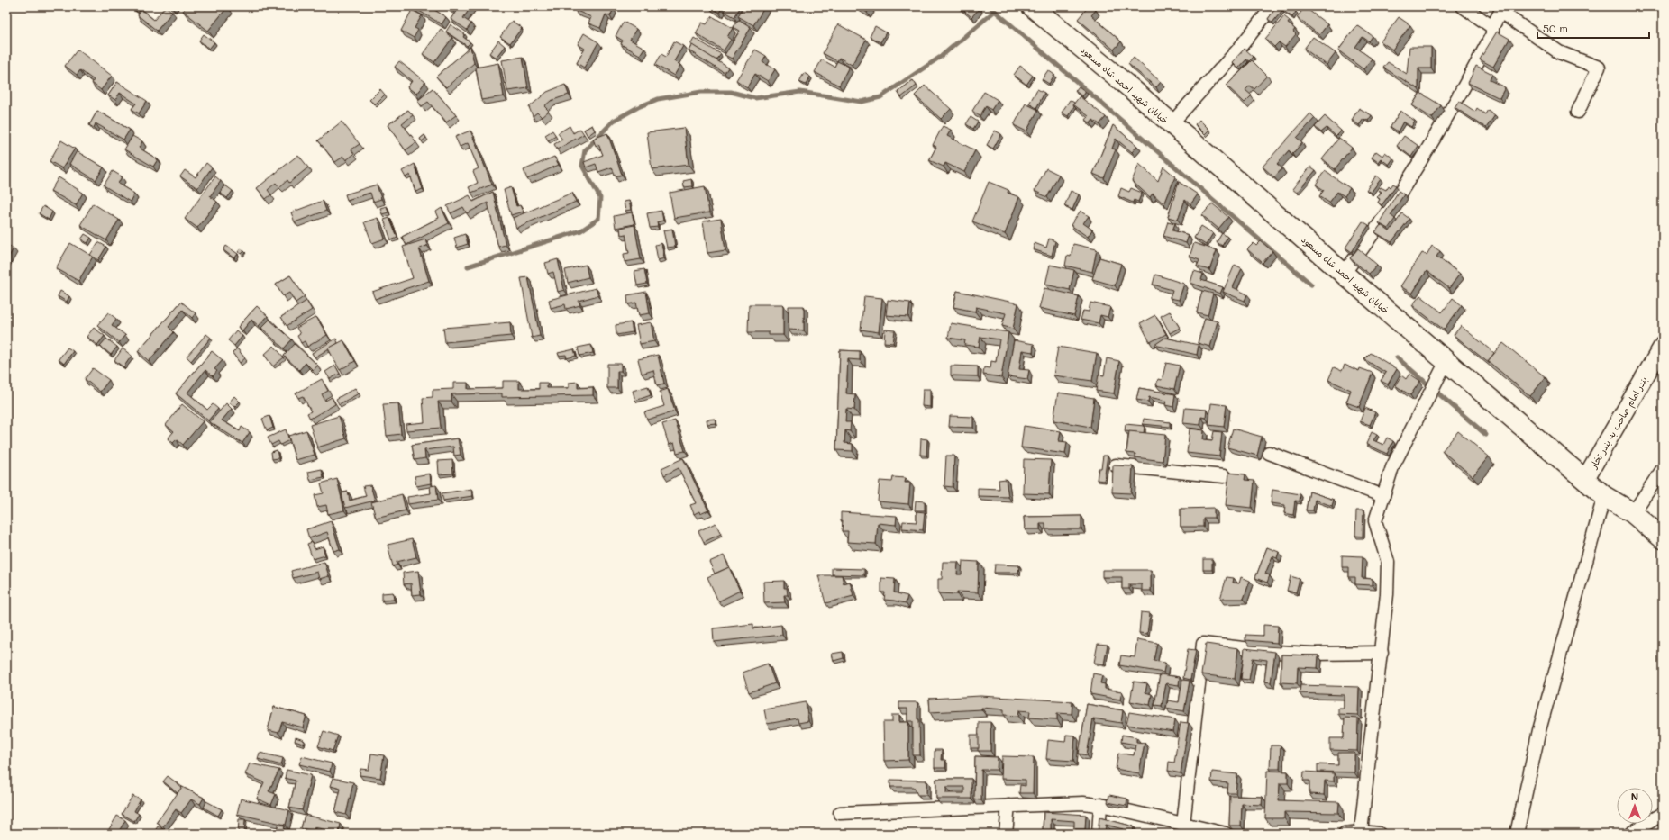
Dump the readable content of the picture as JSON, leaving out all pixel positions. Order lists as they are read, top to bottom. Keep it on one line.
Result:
{"streets":{"main road":["خیابان شهید احمد شاه مسعود","بندر امام صاحب به بندر تخار"]},"crossings":[["خیابان شهید احمد شاه مسعود","بندر امام صاحب به بندر تخار"]],"scale_bar":"50 m","north":"top"}
